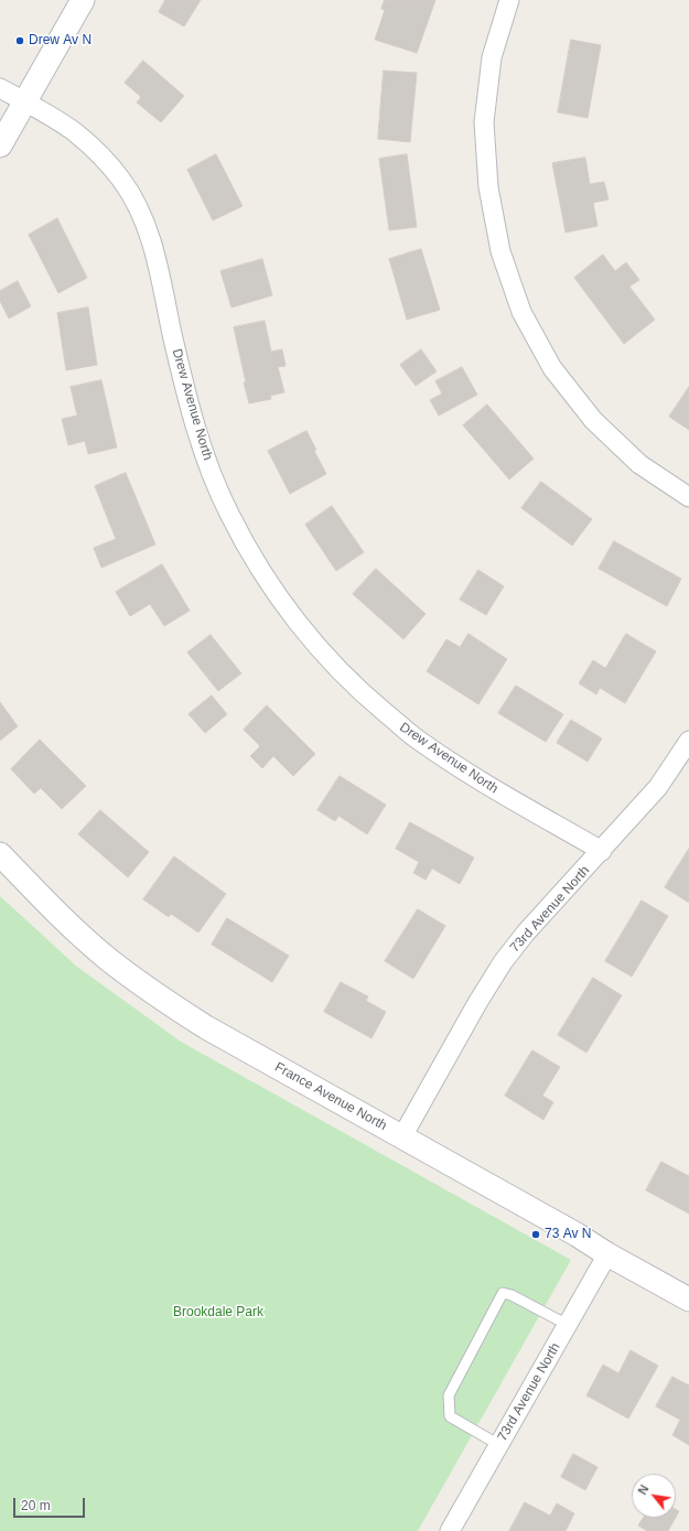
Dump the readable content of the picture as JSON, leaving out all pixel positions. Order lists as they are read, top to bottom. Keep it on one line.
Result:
{"streets":{"street":["Drew Avenue North","73rd Avenue North","France Avenue North"]},"crossings":[["Drew Avenue North","73rd Avenue North"],["73rd Avenue North","France Avenue North"]],"parks":["Brookdale Park"],"places":["Drew Av N","73 Av N"],"scale_bar":"20 m","north":"top left"}
